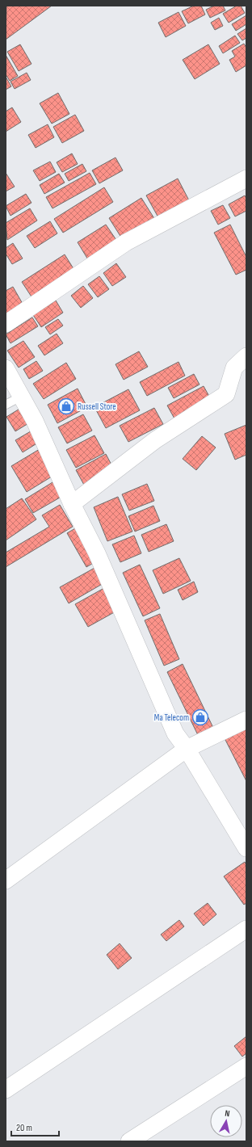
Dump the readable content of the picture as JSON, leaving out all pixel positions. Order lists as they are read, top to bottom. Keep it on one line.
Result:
{"places":{"shop":["Russell Store","Ma Telecom"]},"scale_bar":"20 m","north":"top"}
